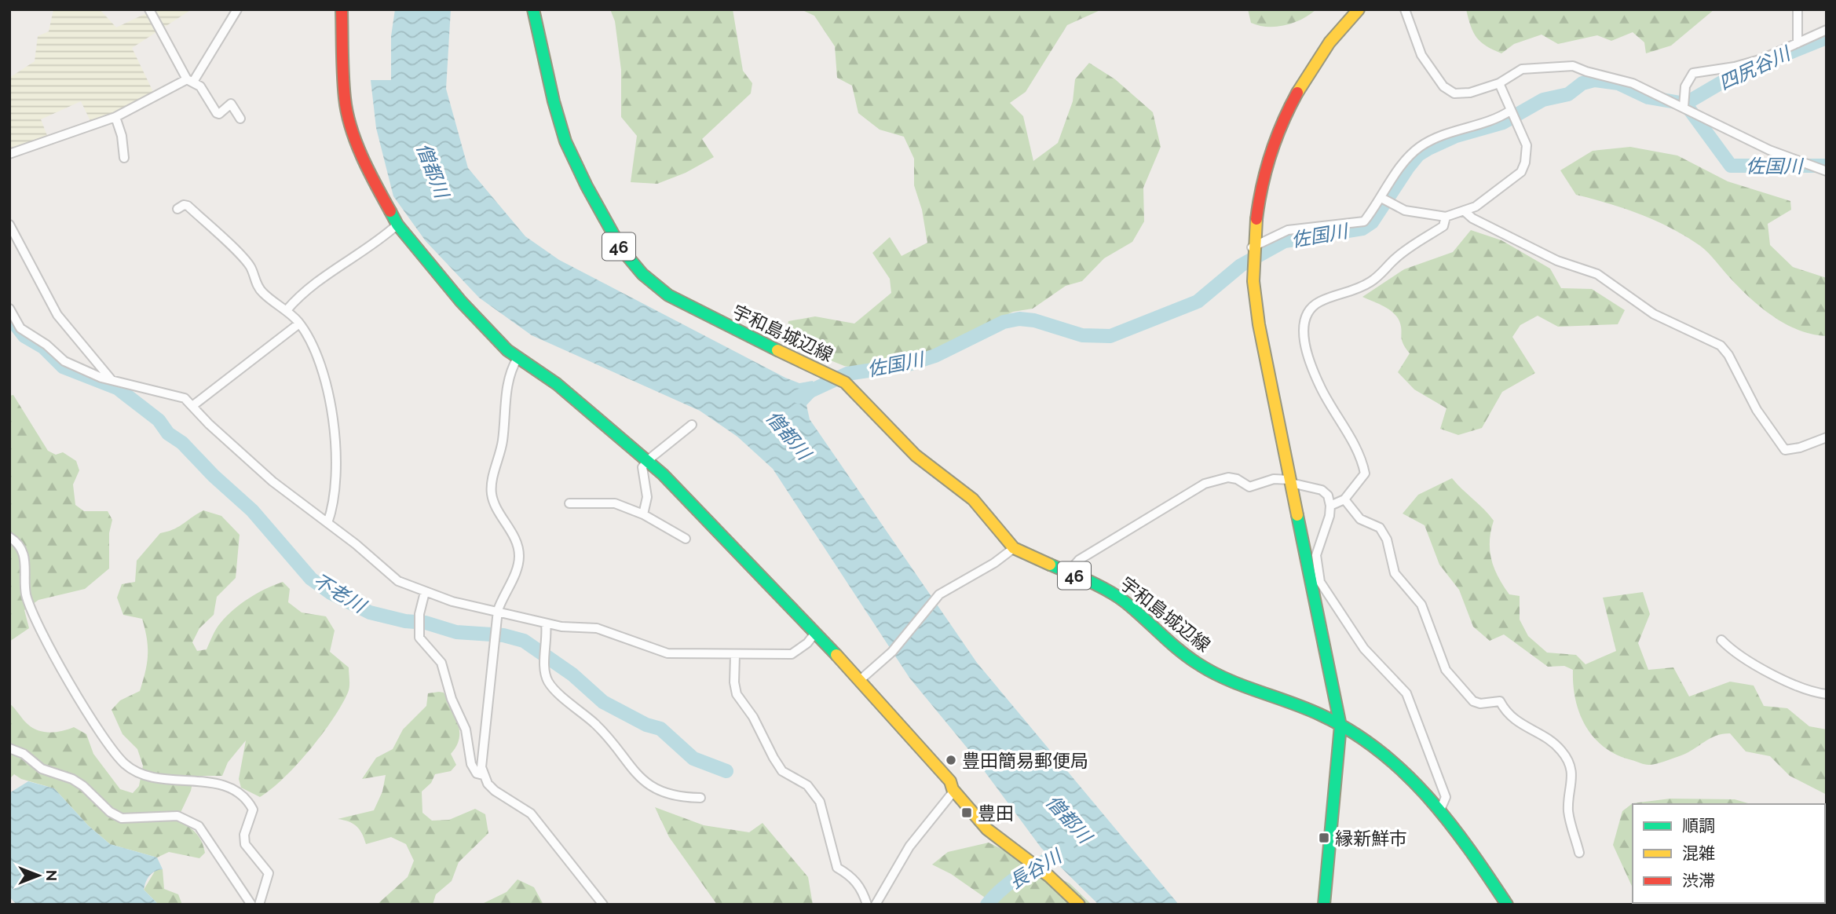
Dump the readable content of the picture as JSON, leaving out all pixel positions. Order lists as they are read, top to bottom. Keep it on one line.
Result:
{"streets":{"street":["46","宇和島城辺線"]},"water":["四尻谷川","佐国川","僧都川","不老川","長谷川"],"places":{"other":["豊田簡易郵便局"],"transit":["豊田","縁新鮮市"]},"legend":["順調","混雑","渋滞"],"north":"right"}
